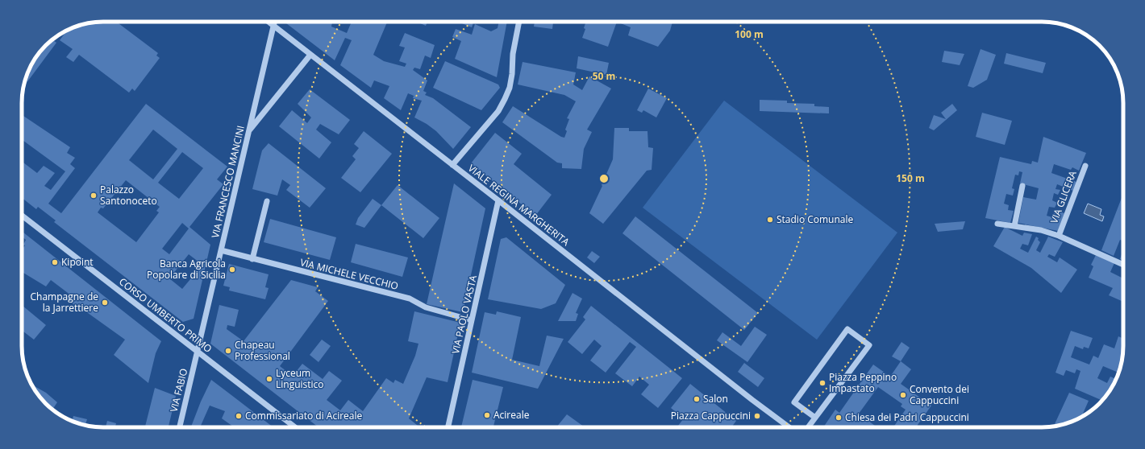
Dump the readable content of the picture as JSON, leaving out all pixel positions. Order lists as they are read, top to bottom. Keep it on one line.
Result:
{"streets":{"street":["VIA FRANCESCO MANCINI","VIA GLICERA","VIALE REGINA MARGHERITA","VIA MICHELE VECCHIO","VIA PAOLO VASTA","CORSO UMBERTO PRIMO","VIA FABIO"]},"crossings":[["VIA FRANCESCO MANCINI","VIALE REGINA MARGHERITA"],["VIA FRANCESCO MANCINI","VIA MICHELE VECCHIO"],["VIA FRANCESCO MANCINI","CORSO UMBERTO PRIMO"],["VIA FRANCESCO MANCINI","VIA FABIO"],["VIALE REGINA MARGHERITA","VIA PAOLO VASTA"],["VIA MICHELE VECCHIO","VIA PAOLO VASTA"],["CORSO UMBERTO PRIMO","VIA FABIO"]],"places":["Palazzo Santonoceto","Stadio Comunale","Kipoint","Banca Agricola Popolare di Sicilia","Champagne de la Jarrettiere","Chapeau Professional","Lyceum Linguistico","Piazza Peppino Impastato","Convento dei Cappuccini","Salon","Acireale","Commissariato di Acireale","Piazza Cappuccini","Chiesa dei Padri Cappuccini"],"rings":["100 m","50 m","150 m"]}
